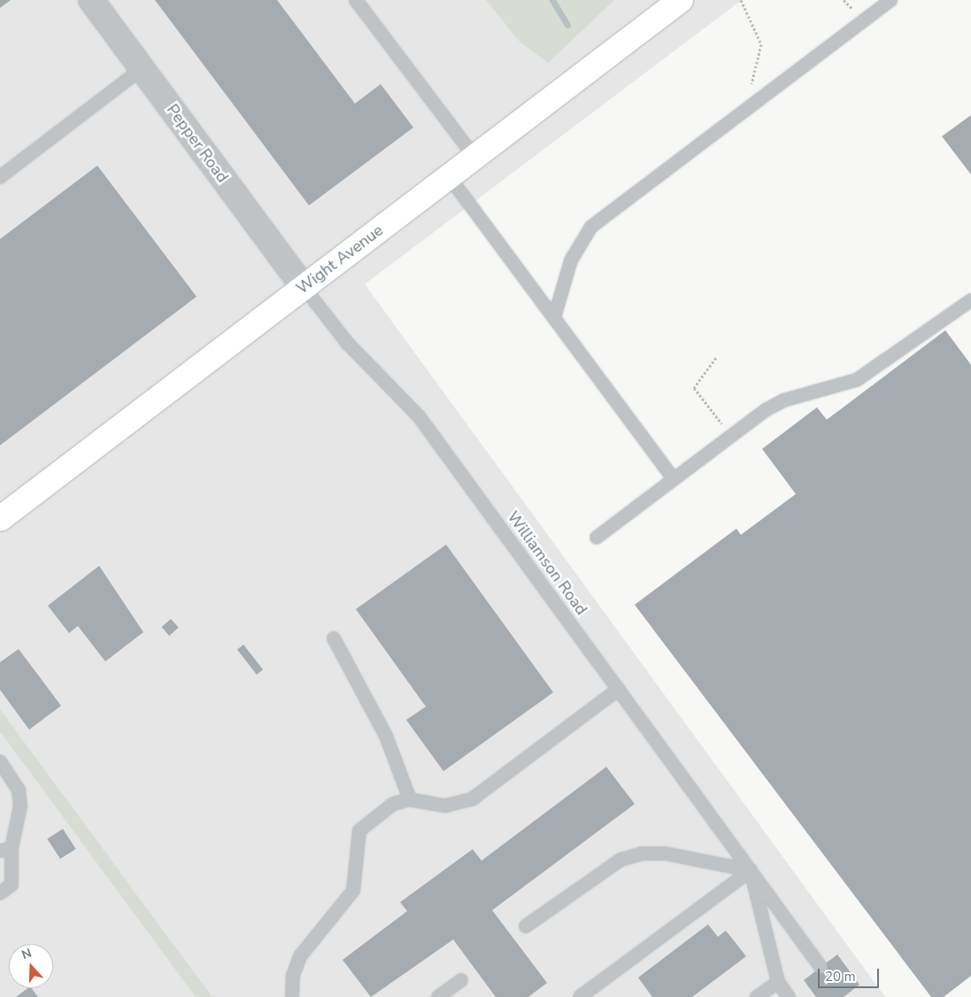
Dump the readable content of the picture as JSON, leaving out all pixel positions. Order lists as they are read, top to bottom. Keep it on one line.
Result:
{"streets":{"street":["Pepper Road","Wight Avenue"],"lane":["Williamson Road"]},"crossings":[["Pepper Road","Wight Avenue"],["Pepper Road","Williamson Road"],["Wight Avenue","Williamson Road"]],"scale_bar":"20 m","north":"top"}
